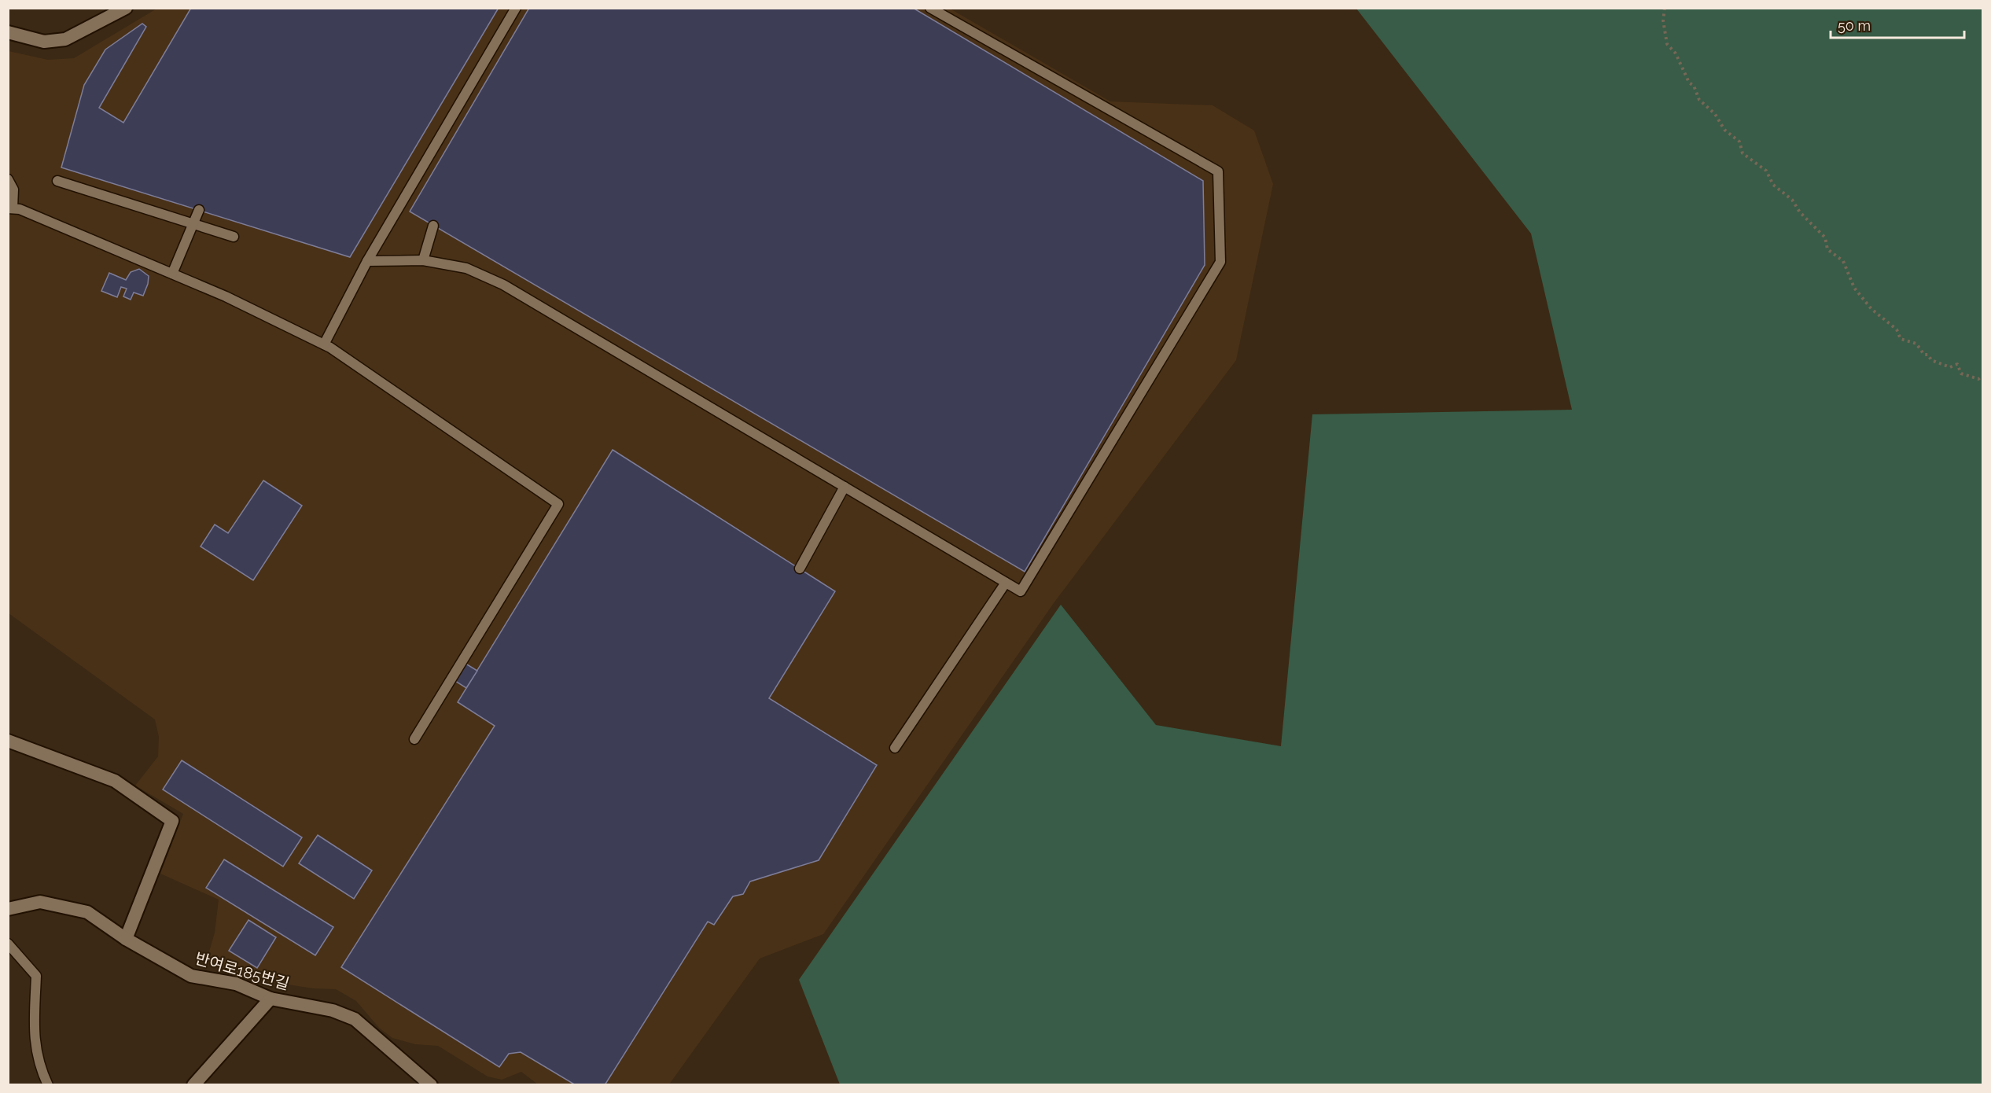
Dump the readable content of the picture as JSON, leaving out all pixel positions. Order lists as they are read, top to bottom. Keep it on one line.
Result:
{"streets":{"street":["반여로185번길"]},"scale_bar":"50 m"}
